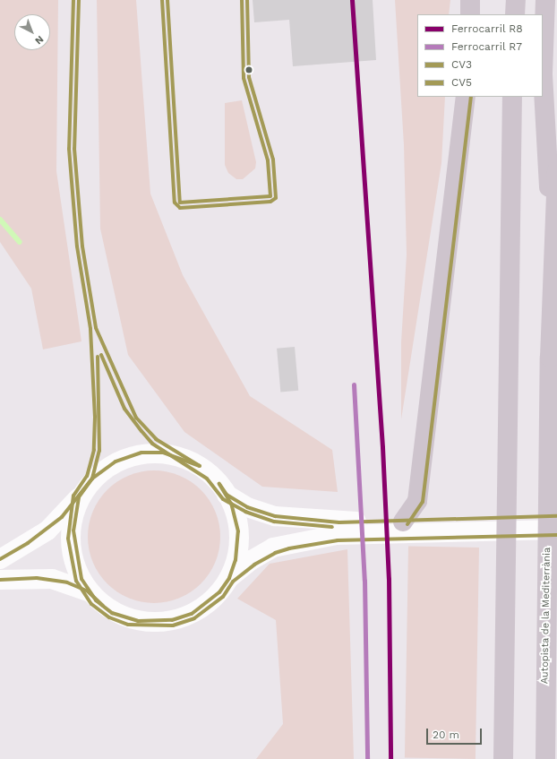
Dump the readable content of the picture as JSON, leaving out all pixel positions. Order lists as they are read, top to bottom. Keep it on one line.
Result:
{"streets":{"highway":["Autopista de la Mediterrània"]},"lines":["rail line R8","transit line CV3","transit line CV5","rail line R7"],"legend":["Ferrocarril R8","Ferrocarril R7","CV3","CV5"],"scale_bar":"20 m","north":"bottom right"}
